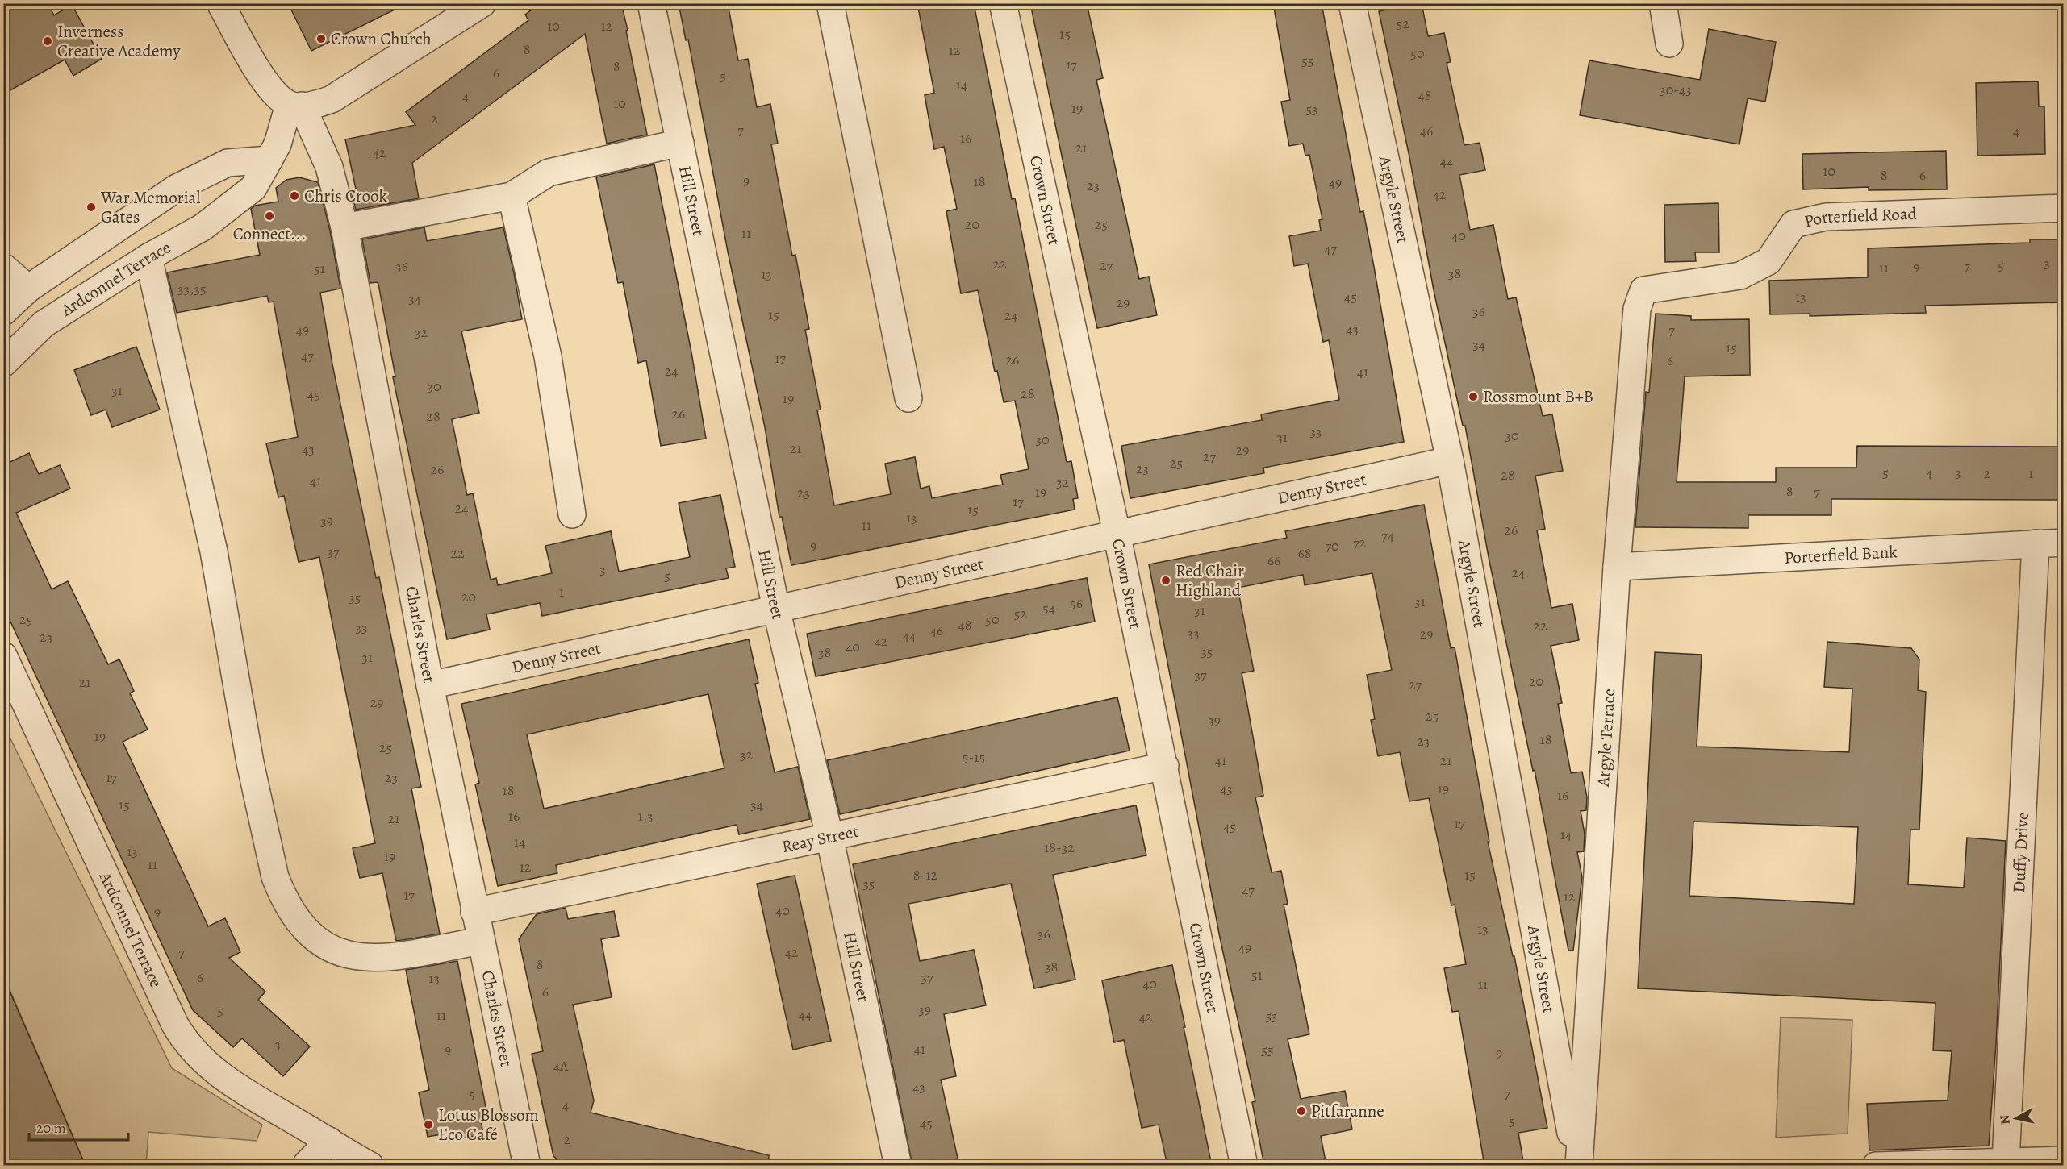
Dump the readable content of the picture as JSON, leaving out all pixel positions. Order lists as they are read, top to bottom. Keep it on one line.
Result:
{"streets":{"street":["Argyle Street","Crown Street","Hill Street","Porterfield Road","Ardconnel Terrace","Denny Street","Porterfield Bank","Charles Street","Argyle Terrace","Reay Street","Duffy Drive"]},"crossings":[["Argyle Street","Denny Street"],["Argyle Street","Argyle Terrace"],["Crown Street","Denny Street"],["Crown Street","Reay Street"],["Hill Street","Denny Street"],["Hill Street","Reay Street"],["Porterfield Road","Argyle Terrace"],["Ardconnel Terrace","Charles Street"],["Denny Street","Charles Street"],["Porterfield Bank","Argyle Terrace"],["Porterfield Bank","Duffy Drive"],["Charles Street","Reay Street"]],"places":["Crown Church","Inverness Creative Academy","Chris Crook","War Memorial Gates","Connect...","Rossmount B+B","Red Chair Highland","Pitfaranne","Lotus Blossom Eco Café"],"house_numbers":["52","10","12","15","8","12","50","55","17","8","6","5","14","30-43","48","4","10","19","53","2","7","46","4","16","21","42","44","10","8","6","9","18","49","23","42","20","25","11","40","47","3","22","27","5","36","7","9","11","51","38","13","33,35","45","13","34","29","36","15","24","43","49","7","32","34","15","47","17","26","6","24","41","30","31","28","45","19","26","28","33","30","31","30","21","43","29","27","25","23","26","5","4","3","2","1","28","41","32","8","19","7","23","17","24","15","13","39","11","26","74","72","9","70","37","22","68","66","3","24","5","1","20","35","31","56","54","31","52","25","50","48","22","33","46","33","29","44","23","42","40","35","38","31","37","20","21","27","29","25","39","19","18","23","25","32","5-15","41","21","17","23","43","19","18","16","15","34","16","1,3","21","17","45","14","14","18-32","13","19","11","12","8-12","15","35","47","17","12","40","9","13","36","49","7","42","8","38","51","6","37","13","40","11","6","39","5","44","11","53","42","3","41","9","55","9","4A","43","7","5","4","5","45","2"],"scale_bar":"20 m","north":"left"}
